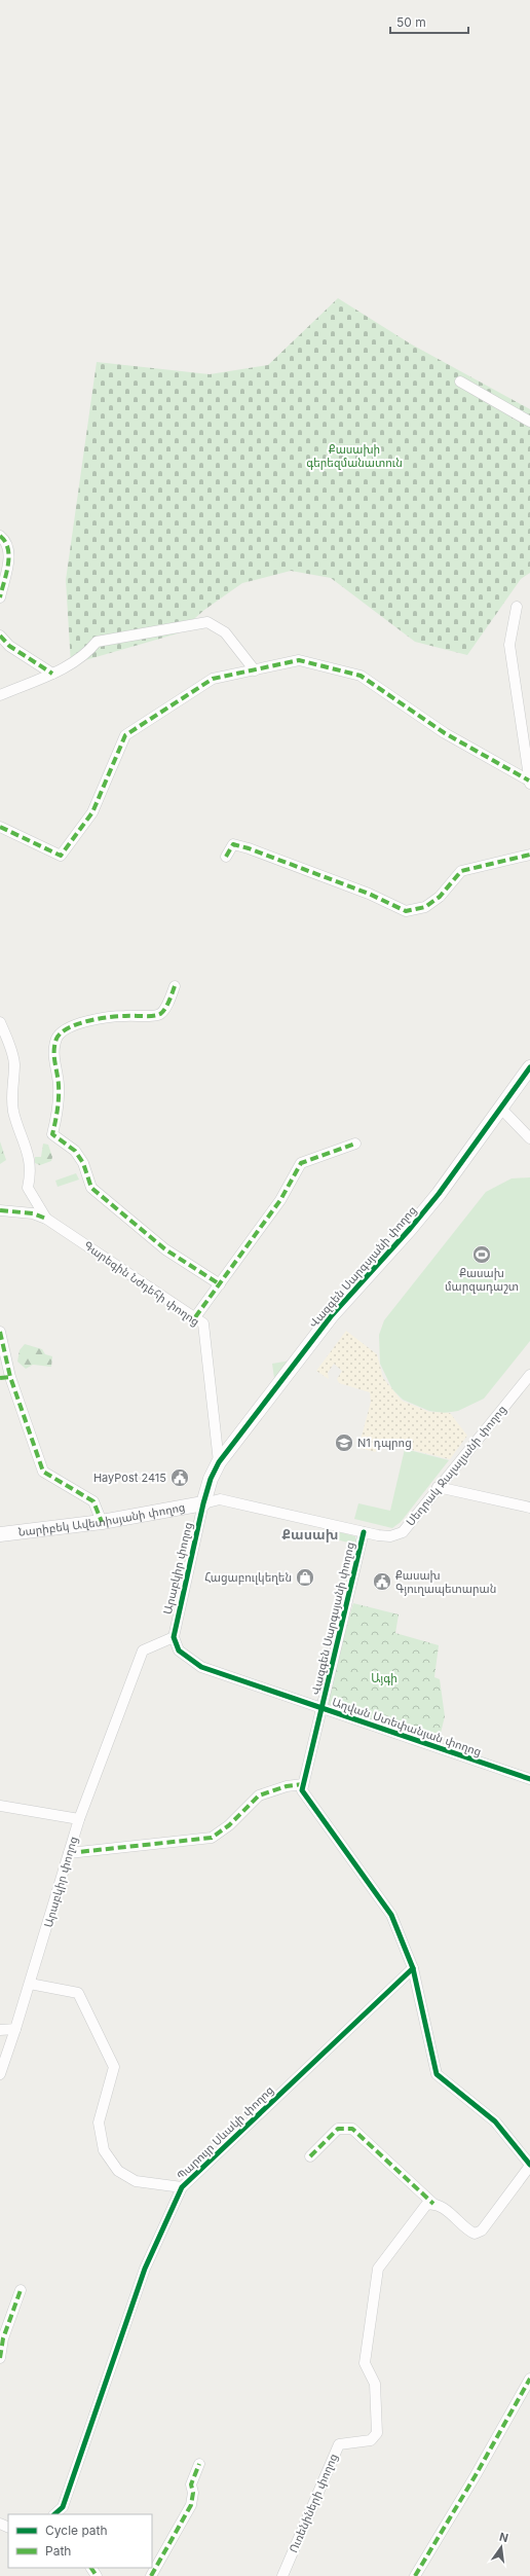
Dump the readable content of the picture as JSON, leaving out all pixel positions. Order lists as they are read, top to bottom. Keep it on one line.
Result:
{"streets":{"street":["Վազգեն Սարգսյանի փողոց","Գարեգին Նժդեհի փողոց","Սեդրակ Ջալալյանի փողոց","Նարիբեկ Ավետիսյանի փողոց","Արաբկիր փողոց","Աղվան Ստեփանյան փողոց","Պարույր Սևակի փողոց","Ուռենիների փողոց"]},"crossings":[["Վազգեն Սարգսյանի փողոց","Գարեգին Նժդեհի փողոց"],["Վազգեն Սարգսյանի փողոց","Սեդրակ Ջալալյանի փողոց"],["Վազգեն Սարգսյանի փողոց","Նարիբեկ Ավետիսյանի փողոց"],["Վազգեն Սարգսյանի փողոց","Արաբկիր փողոց"],["Վազգեն Սարգսյանի փողոց","Աղվան Ստեփանյան փողոց"],["Սեդրակ Ջալալյանի փողոց","Նարիբեկ Ավետիսյանի փողոց"],["Սեդրակ Ջալալյանի փողոց","Արաբկիր փողոց"],["Նարիբեկ Ավետիսյանի փողոց","Արաբկիր փողոց"],["Արաբկիր փողոց","Աղվան Ստեփանյան փողոց"]],"districts":["Քասախ"],"parks":["Քասախի գերեզմանատուն","Այգի"],"places":{"sports":["Քասախ մարզադաշտ"],"school or university":["N1 դպրոց"],"public building":["HayPost 2415","Քասախ Գյուղապետարան"],"shop":["Հացաբուլկեղեն"]},"legend":["Cycle path","Path"],"scale_bar":"50 m","north":"top"}
